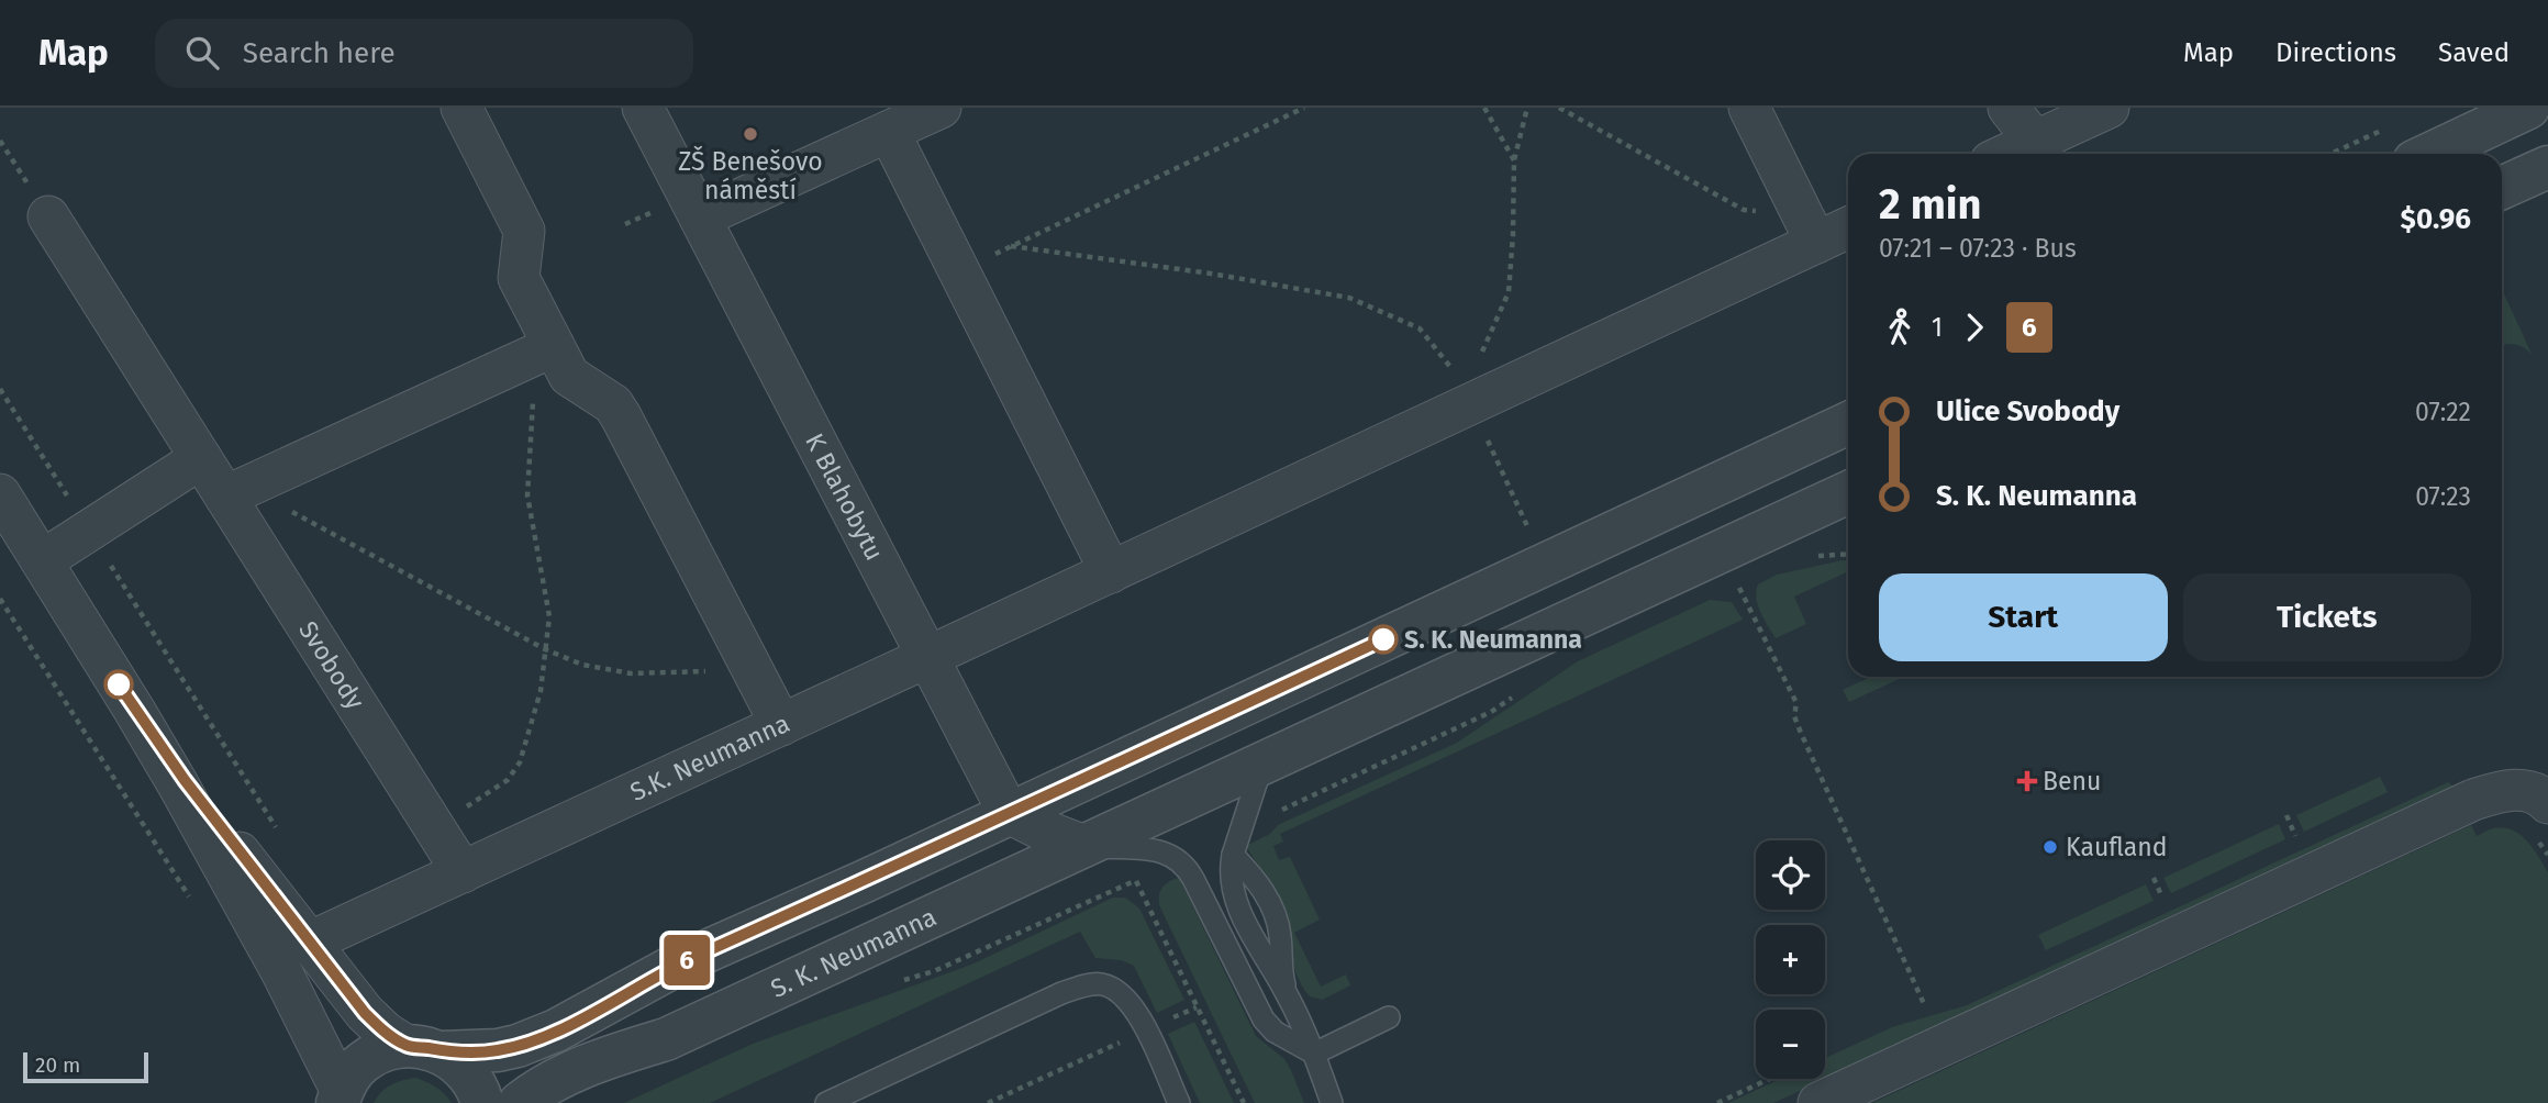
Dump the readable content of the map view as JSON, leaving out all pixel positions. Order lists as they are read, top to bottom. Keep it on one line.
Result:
{"streets":{"street":["K Blahobytu","Svobody","S.K. Neumanna","S. K. Neumanna"]},"crossings":[["K Blahobytu","S.K. Neumanna"],["Svobody","S.K. Neumanna"]],"places":{"other":["ZŠ Benešovo náměstí","S. K. Neumanna","Kaufland"],"health":["Benu"]},"lines":["bus line 6"],"scale_bar":"20 m","page":{"header":"Map","search":"Search here","nav":["Map","Directions","Saved"],"on_map":"6","heading":["2 min","07:21 – 07:23 · Bus","$0.96"],"legs":["1","6"],"list":[{"name":"Ulice Svobody","value":"07:22"},{"name":"S. K. Neumanna","value":"07:23"}],"buttons":["Start","Tickets"],"map_buttons":["+","−"],"scale":"20 m"}}
